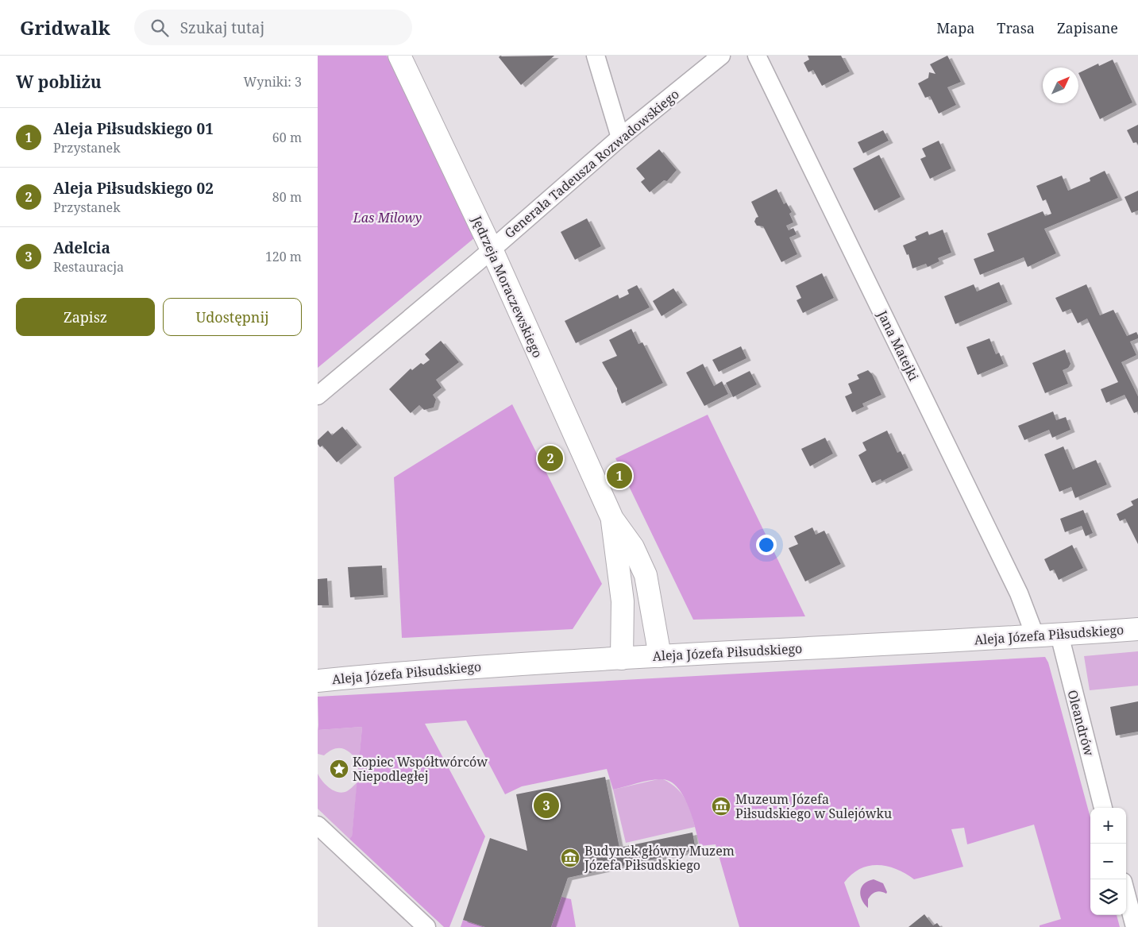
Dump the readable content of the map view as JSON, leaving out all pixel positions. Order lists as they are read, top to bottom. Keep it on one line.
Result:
{"streets":{"main road":["Jędrzeja Moraczewskiego","Aleja Józefa Piłsudskiego"],"street":["Generała Tadeusza Rozwadowskiego","Jana Matejki","Oleandrów"]},"crossings":[["Generała Tadeusza Rozwadowskiego","Jędrzeja Moraczewskiego"],["Jędrzeja Moraczewskiego","Aleja Józefa Piłsudskiego"],["Jana Matejki","Aleja Józefa Piłsudskiego"],["Aleja Józefa Piłsudskiego","Oleandrów"]],"parks":["Las Milowy"],"places":{"place":["Kopiec Współtwórców Niepodległej"],"museum":["Muzeum Józefa Piłsudskiego w Sulejówku","Budynek główny Muzem Józefa Piłsudskiego"]},"north":"top right","page":{"header":"Gridwalk","search":"Szukaj tutaj","nav":["Mapa","Trasa","Zapisane"],"heading":["W pobliżu","Wyniki: 3"],"list":[{"mark":"1","name":"Aleja Piłsudskiego 01","note":"Przystanek","value":"60 m"},{"mark":"2","name":"Aleja Piłsudskiego 02","note":"Przystanek","value":"80 m"},{"mark":"3","name":"Adelcia","note":"Restauracja","value":"120 m"}],"buttons":["Zapisz","Udostępnij"],"pins":["2","1","3"],"map_buttons":["+","−"]}}
